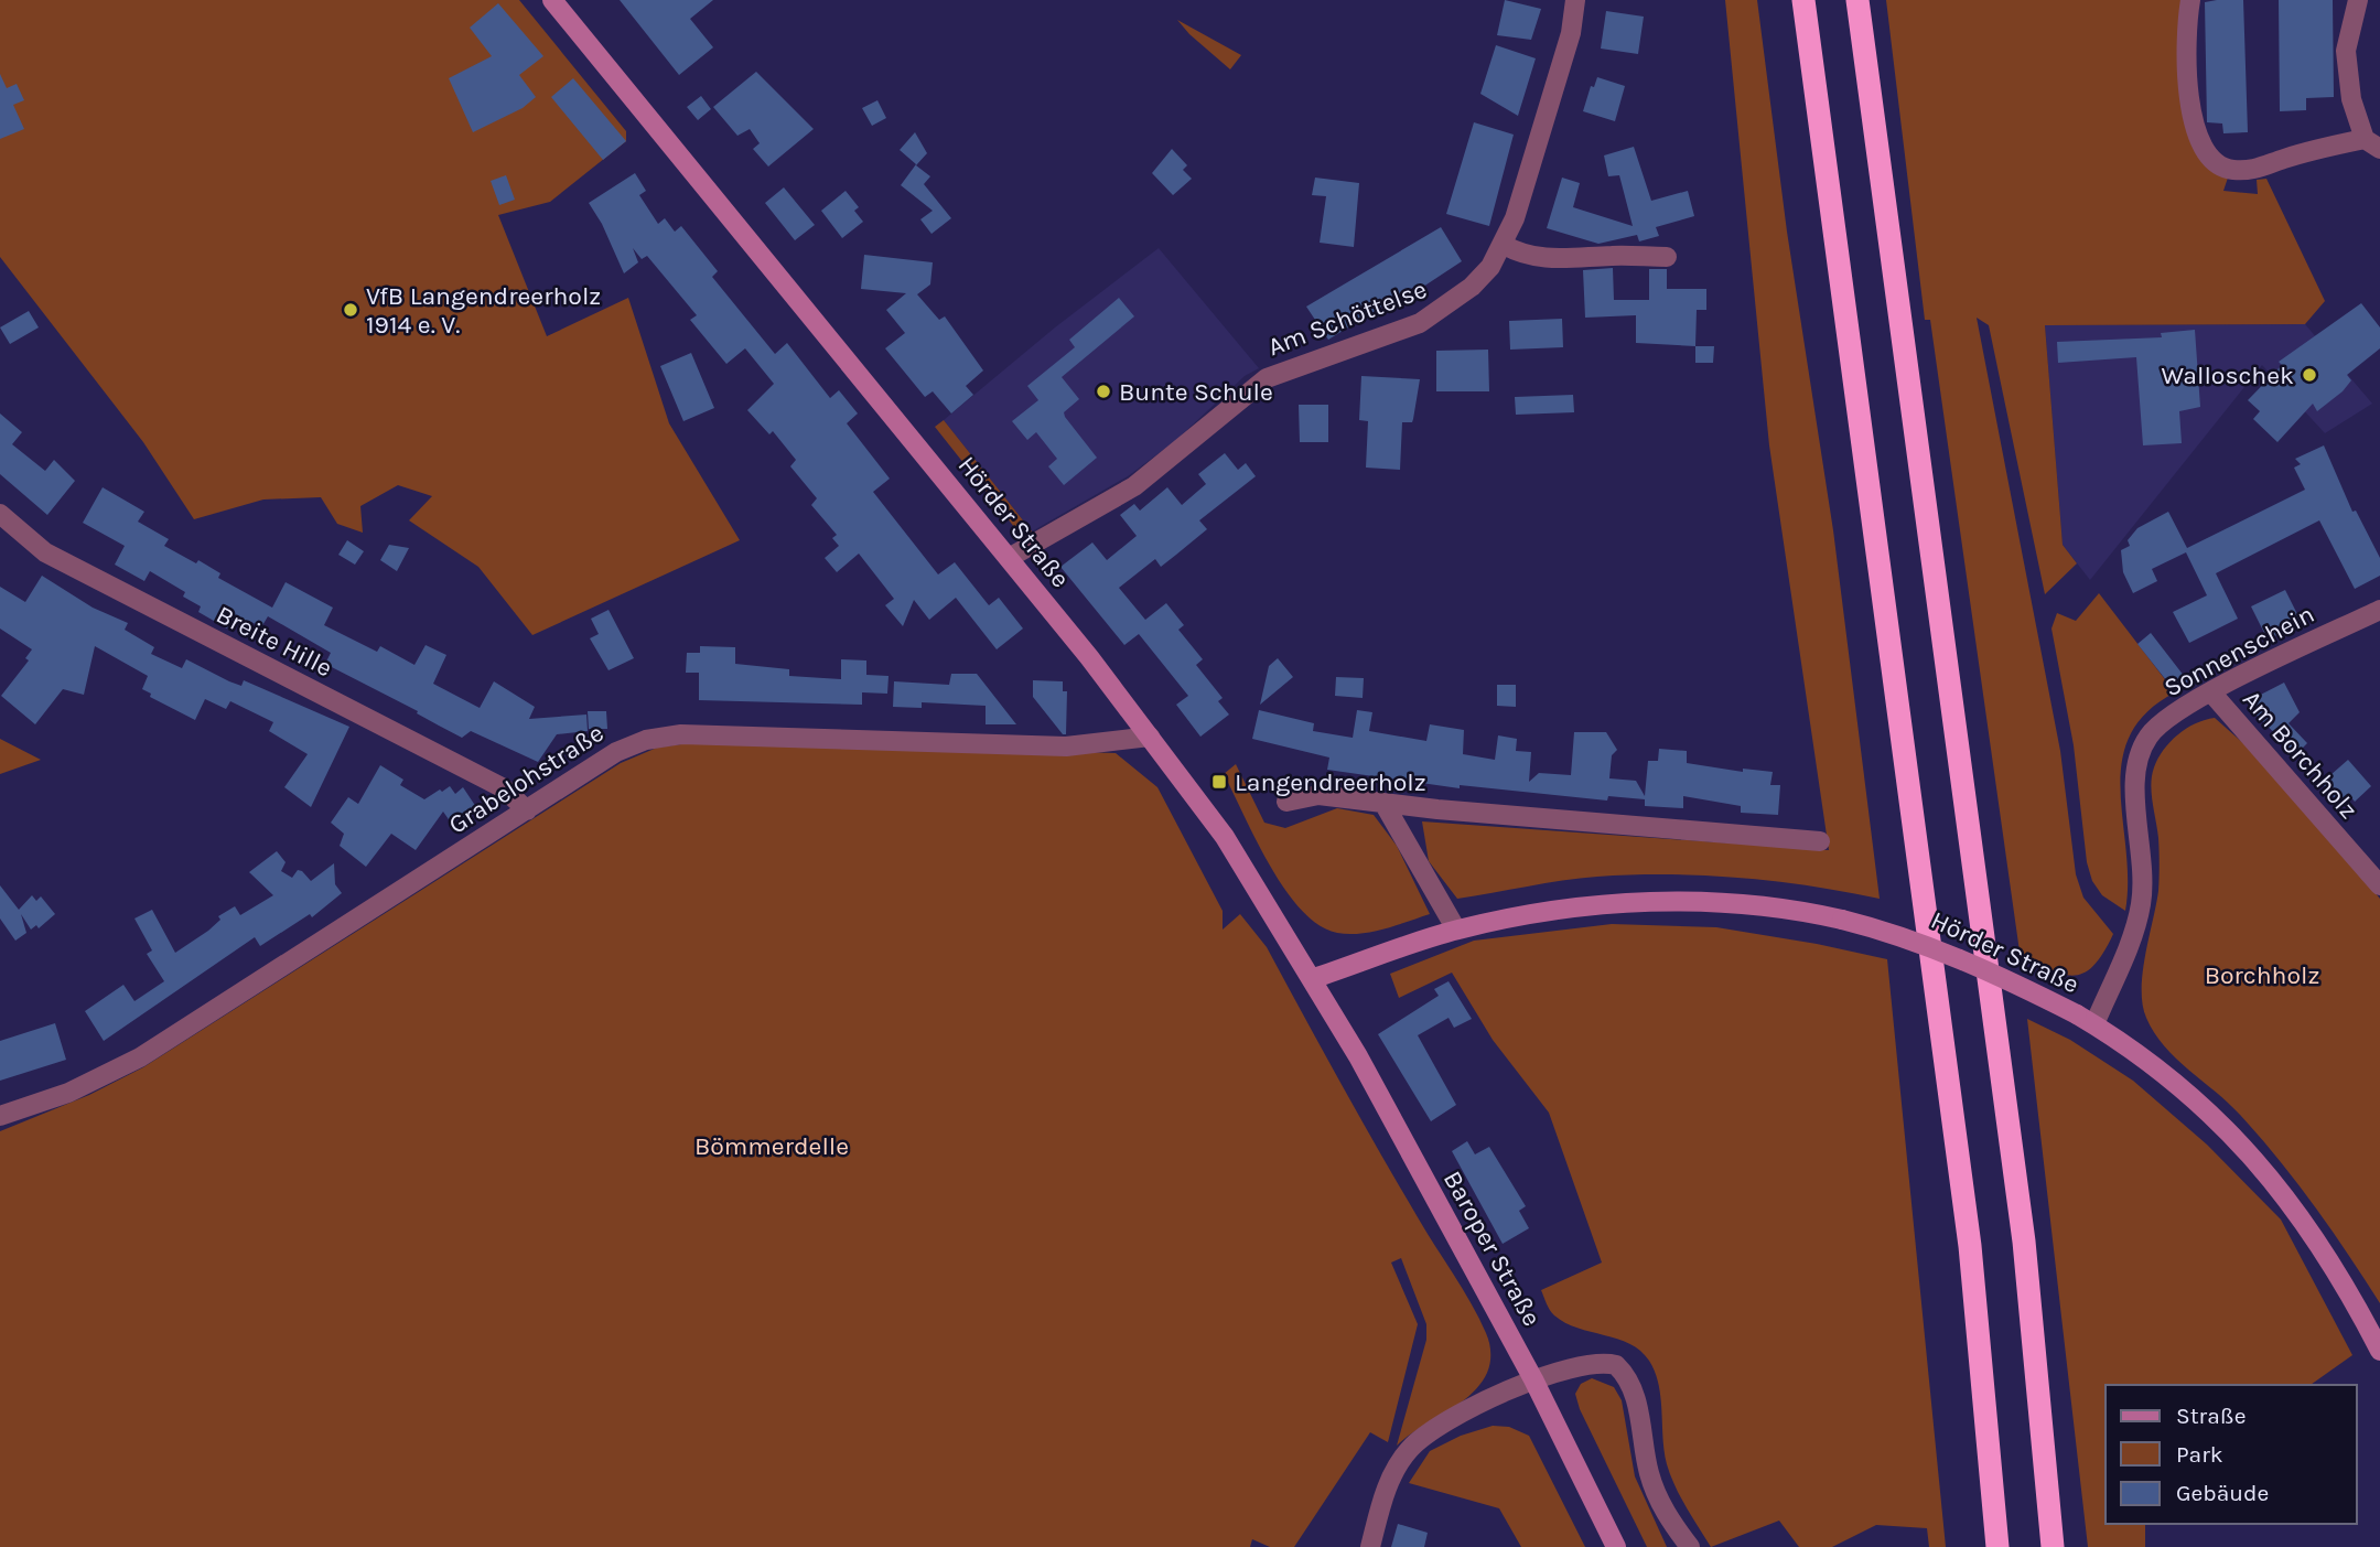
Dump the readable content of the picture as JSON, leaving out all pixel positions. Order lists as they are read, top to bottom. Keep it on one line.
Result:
{"streets":{"main road":["Hörder Straße","Baroper Straße"],"street":["Am Schöttelse","Breite Hille","Sonnenschein","Am Borchholz","Grabelohstraße"]},"crossings":[["Am Schöttelse","Hörder Straße"],["Hörder Straße","Sonnenschein"],["Hörder Straße","Grabelohstraße"],["Hörder Straße","Baroper Straße"],["Breite Hille","Grabelohstraße"],["Sonnenschein","Am Borchholz"]],"parks":["Borchholz","Bömmerdelle"],"places":{"other":["VfB Langendreerholz 1914 e. V.","Walloschek","Bunte Schule"],"transit":["Langendreerholz"]},"legend":["Straße","Park","Gebäude"]}
